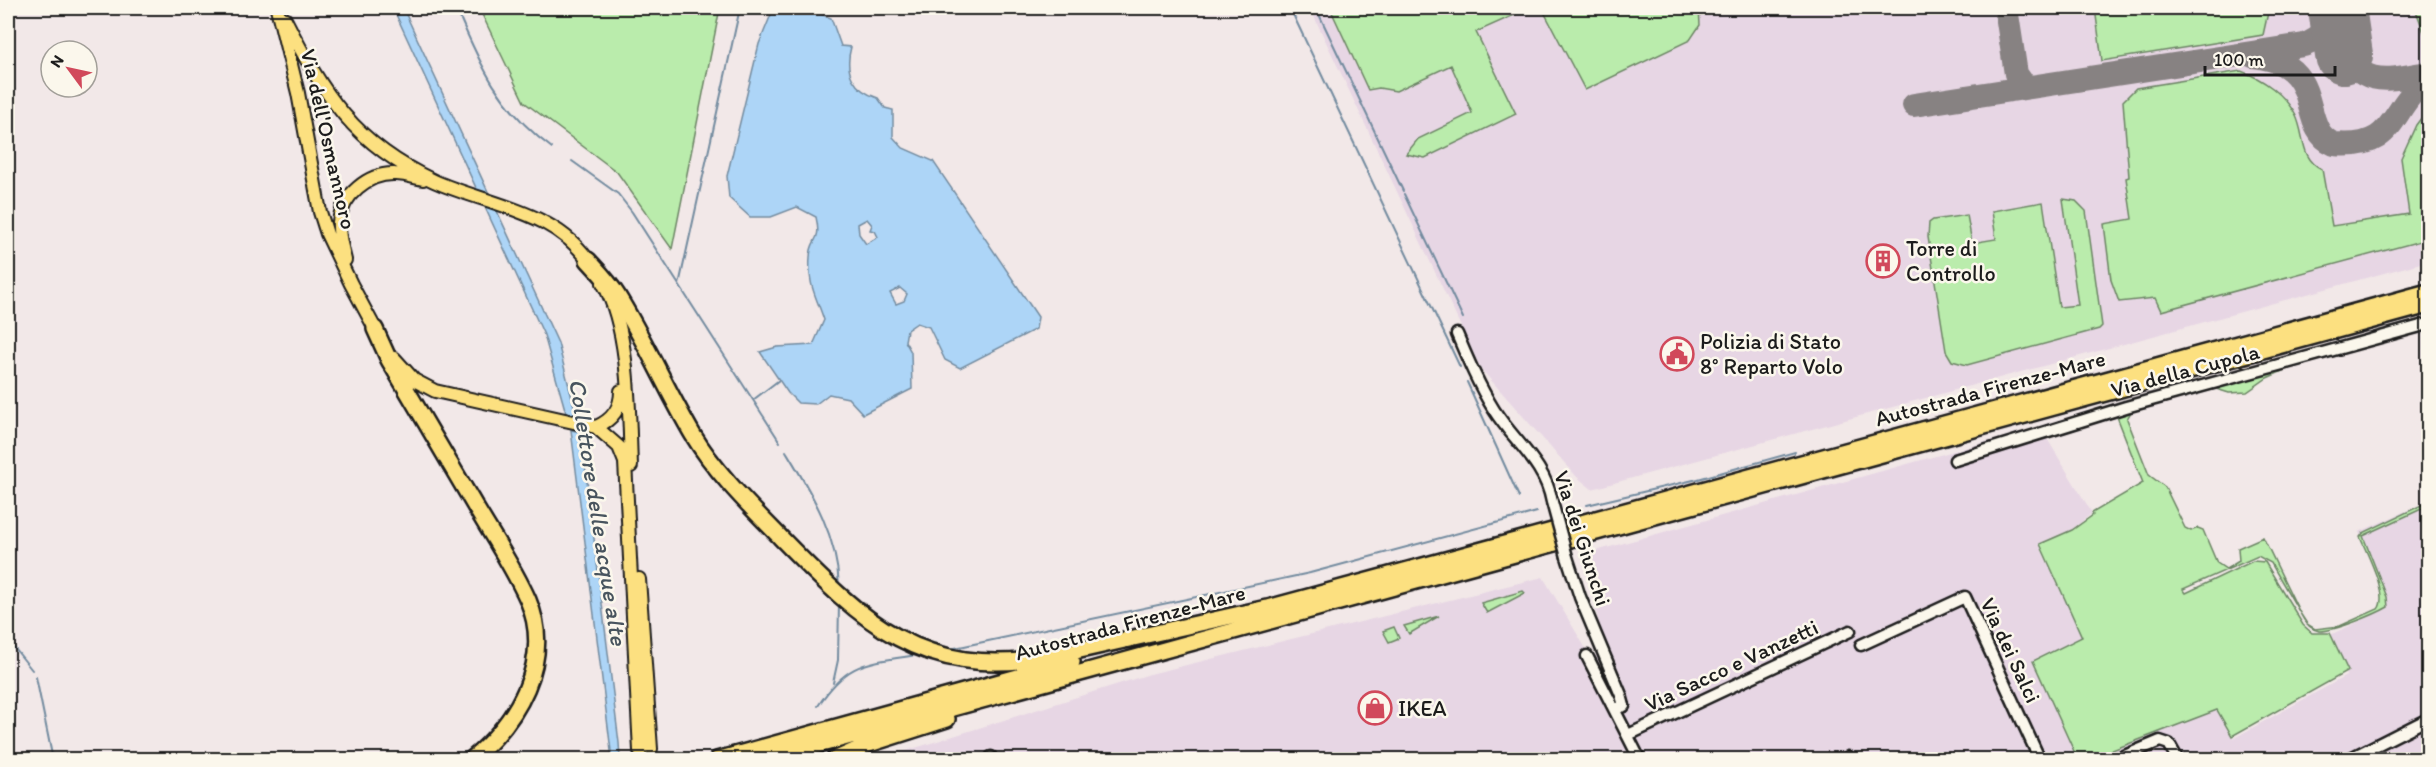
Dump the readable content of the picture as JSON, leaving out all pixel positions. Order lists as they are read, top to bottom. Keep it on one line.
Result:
{"streets":{"highway":["Autostrada Firenze-Mare"],"main road":["Via dell'Osmannoro"],"street":["Via della Cupola","Via dei Giunchi","Via dei Salci","Via Sacco e Vanzetti"]},"water":["Collettore delle acque alte"],"places":{"building":["Torre di Controllo"],"public building":["Polizia di Stato 8° Reparto Volo"],"shop":["IKEA"]},"scale_bar":"100 m","north":"top left"}
